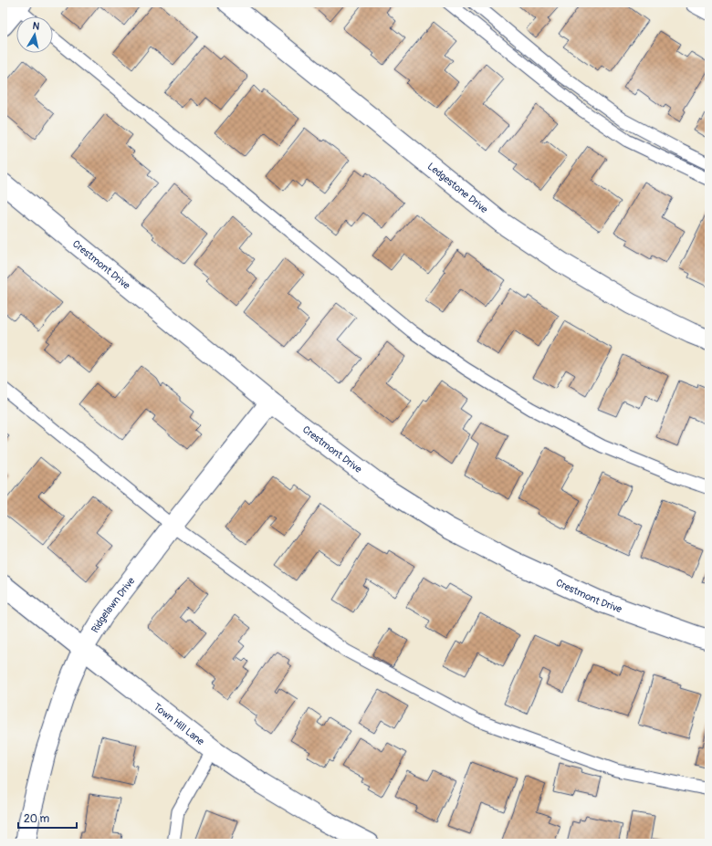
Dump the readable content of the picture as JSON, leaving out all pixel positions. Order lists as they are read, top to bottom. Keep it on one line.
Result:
{"streets":{"street":["Ledgestone Drive","Crestmont Drive","Ridgelawn Drive","Town Hill Lane"]},"crossings":[["Crestmont Drive","Ridgelawn Drive"],["Ridgelawn Drive","Town Hill Lane"]],"scale_bar":"20 m","north":"top"}
